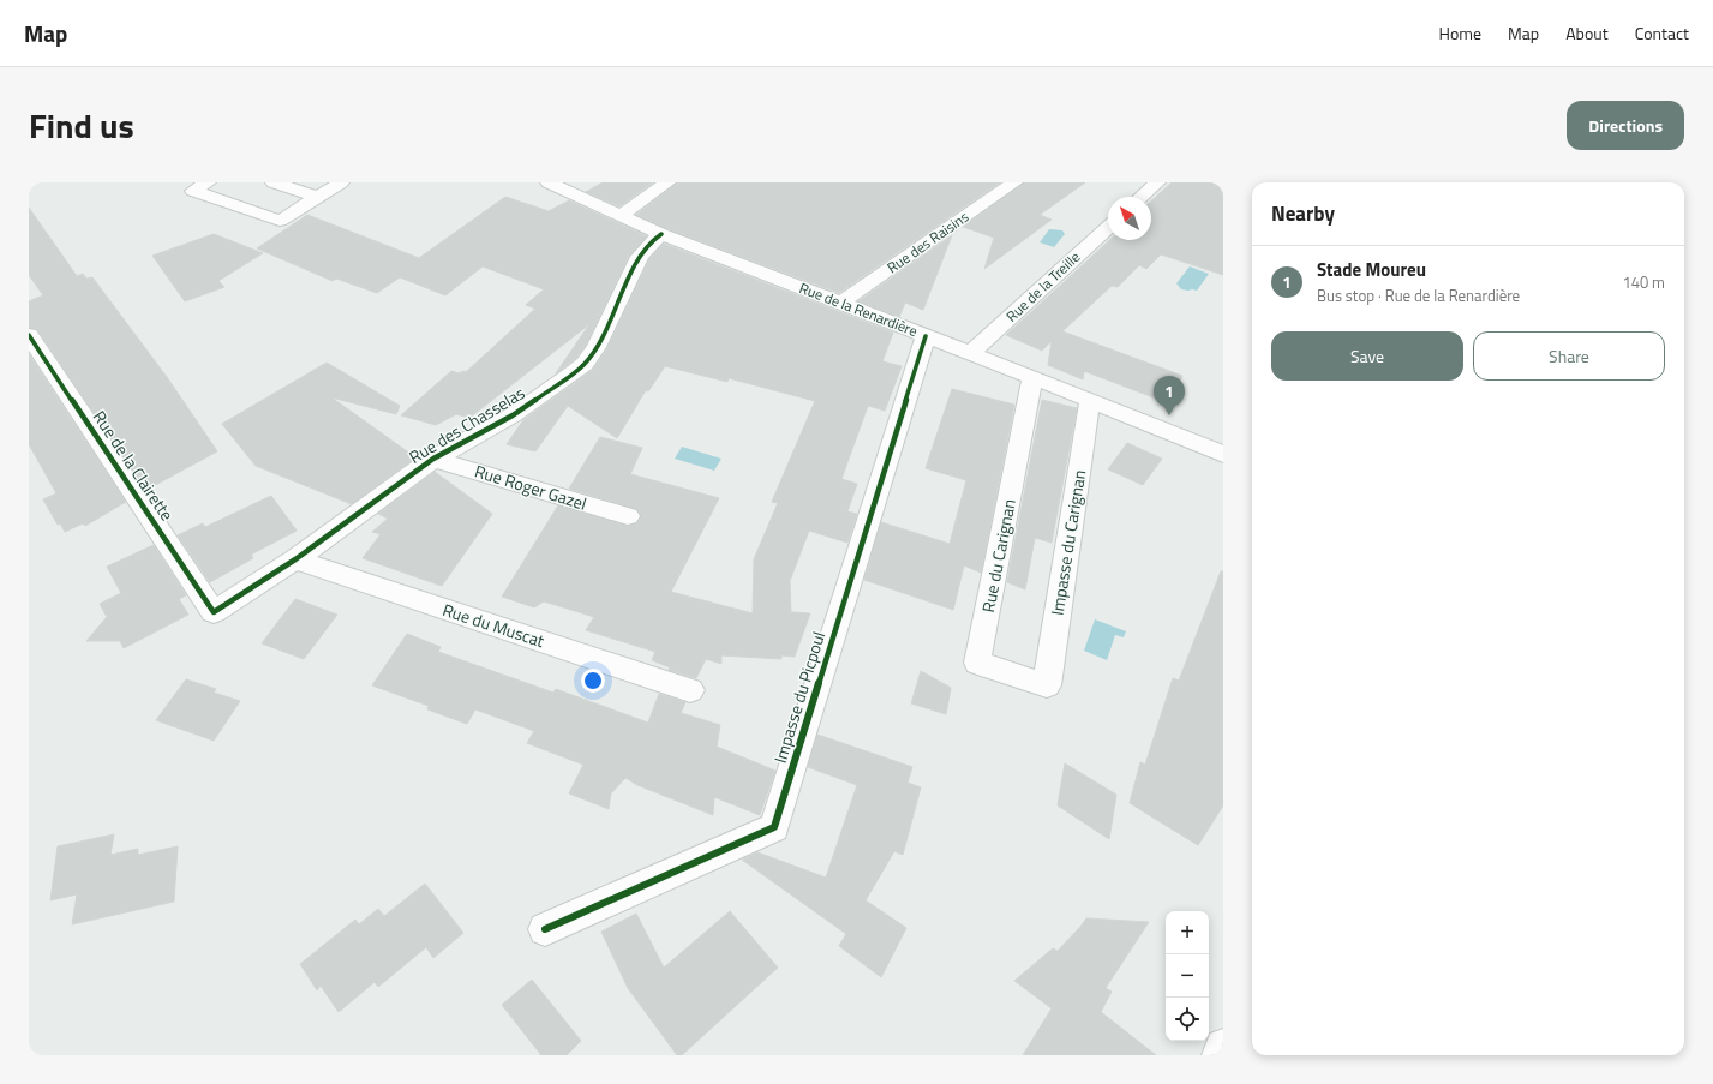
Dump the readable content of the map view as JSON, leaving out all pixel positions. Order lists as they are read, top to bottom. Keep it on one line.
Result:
{"streets":{"street":["Rue des Raisins","Rue de la Treille","Rue de la Renardière","Rue des Chasselas","Rue de la Clairette","Rue Roger Gazel","Impasse du Carignan","Rue du Carignan","Rue du Muscat","Impasse du Picpoul"]},"crossings":[["Rue des Raisins","Rue de la Renardière"],["Rue de la Treille","Rue de la Renardière"],["Rue de la Renardière","Rue des Chasselas"],["Rue de la Renardière","Impasse du Carignan"],["Rue de la Renardière","Rue du Carignan"],["Rue de la Renardière","Impasse du Picpoul"],["Rue des Chasselas","Rue de la Clairette"],["Rue des Chasselas","Rue Roger Gazel"],["Rue des Chasselas","Rue du Muscat"],["Impasse du Carignan","Rue du Carignan"]],"north":"top left","page":{"header":"Map","nav":["Home","Map","About","Contact"],"title":"Find us","buttons":["Directions",["Save","Share"]],"heading":"Nearby","list":[{"mark":"1","name":"Stade Moureu","note":"Bus stop · Rue de la Renardière","value":"140 m"}],"pins":"1","map_buttons":["+","−"]}}
